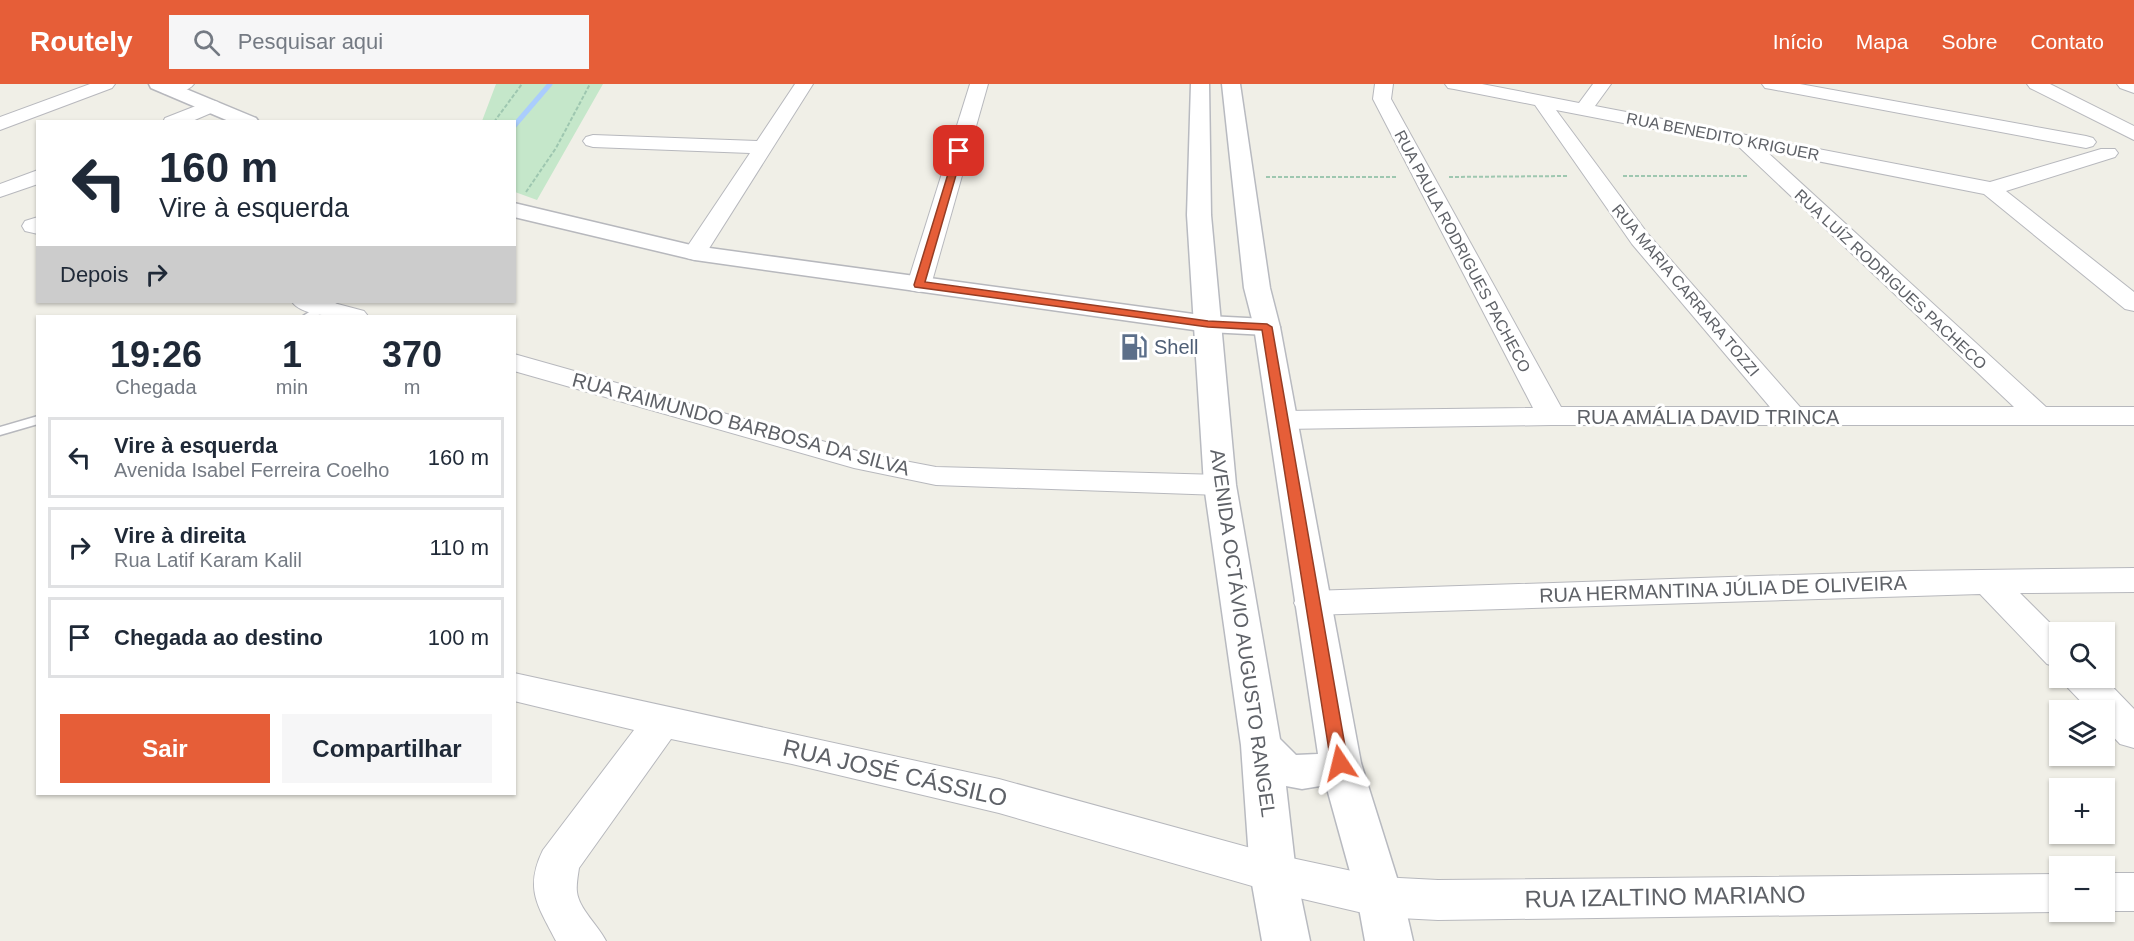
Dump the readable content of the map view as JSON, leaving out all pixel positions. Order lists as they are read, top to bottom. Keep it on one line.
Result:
{"streets":{"main road":["AVENIDA OCTÁVIO AUGUSTO RANGEL"],"street":["RUA BENEDITO KRIGUER","RUA PAULA RODRIGUES PACHECO","RUA LUÍZ RODRIGUES PACHECO","RUA MARIA CARRARA TOZZI","RUA AMÁLIA DAVID TRINCA","RUA RAIMUNDO BARBOSA DA SILVA","RUA HERMANTINA JÚLIA DE OLIVEIRA","RUA JOSÉ CÁSSILO","RUA IZALTINO MARIANO"]},"crossings":[["RUA BENEDITO KRIGUER","RUA LUÍZ RODRIGUES PACHECO"],["RUA BENEDITO KRIGUER","RUA MARIA CARRARA TOZZI"],["RUA PAULA RODRIGUES PACHECO","RUA AMÁLIA DAVID TRINCA"],["RUA LUÍZ RODRIGUES PACHECO","RUA AMÁLIA DAVID TRINCA"],["RUA MARIA CARRARA TOZZI","RUA AMÁLIA DAVID TRINCA"],["RUA RAIMUNDO BARBOSA DA SILVA","AVENIDA OCTÁVIO AUGUSTO RANGEL"],["AVENIDA OCTÁVIO AUGUSTO RANGEL","RUA JOSÉ CÁSSILO"],["AVENIDA OCTÁVIO AUGUSTO RANGEL","RUA IZALTINO MARIANO"],["RUA JOSÉ CÁSSILO","RUA IZALTINO MARIANO"]],"places":{"fuel station":["Shell"]},"page":{"header":"Routely","search":"Pesquisar aqui","nav":["Início","Mapa","Sobre","Contato"],"turn":["160 m","Vire à esquerda"],"then":"Depois","eta":["19:26","Chegada","1","min","370","m"],"list":[{"name":"Vire à esquerda","note":"Avenida Isabel Ferreira Coelho","value":"160 m"},{"name":"Vire à direita","note":"Rua Latif Karam Kalil","value":"110 m"},{"name":"Chegada ao destino","value":"100 m"}],"map_buttons":["+","−"],"buttons":["Sair","Compartilhar"]}}
